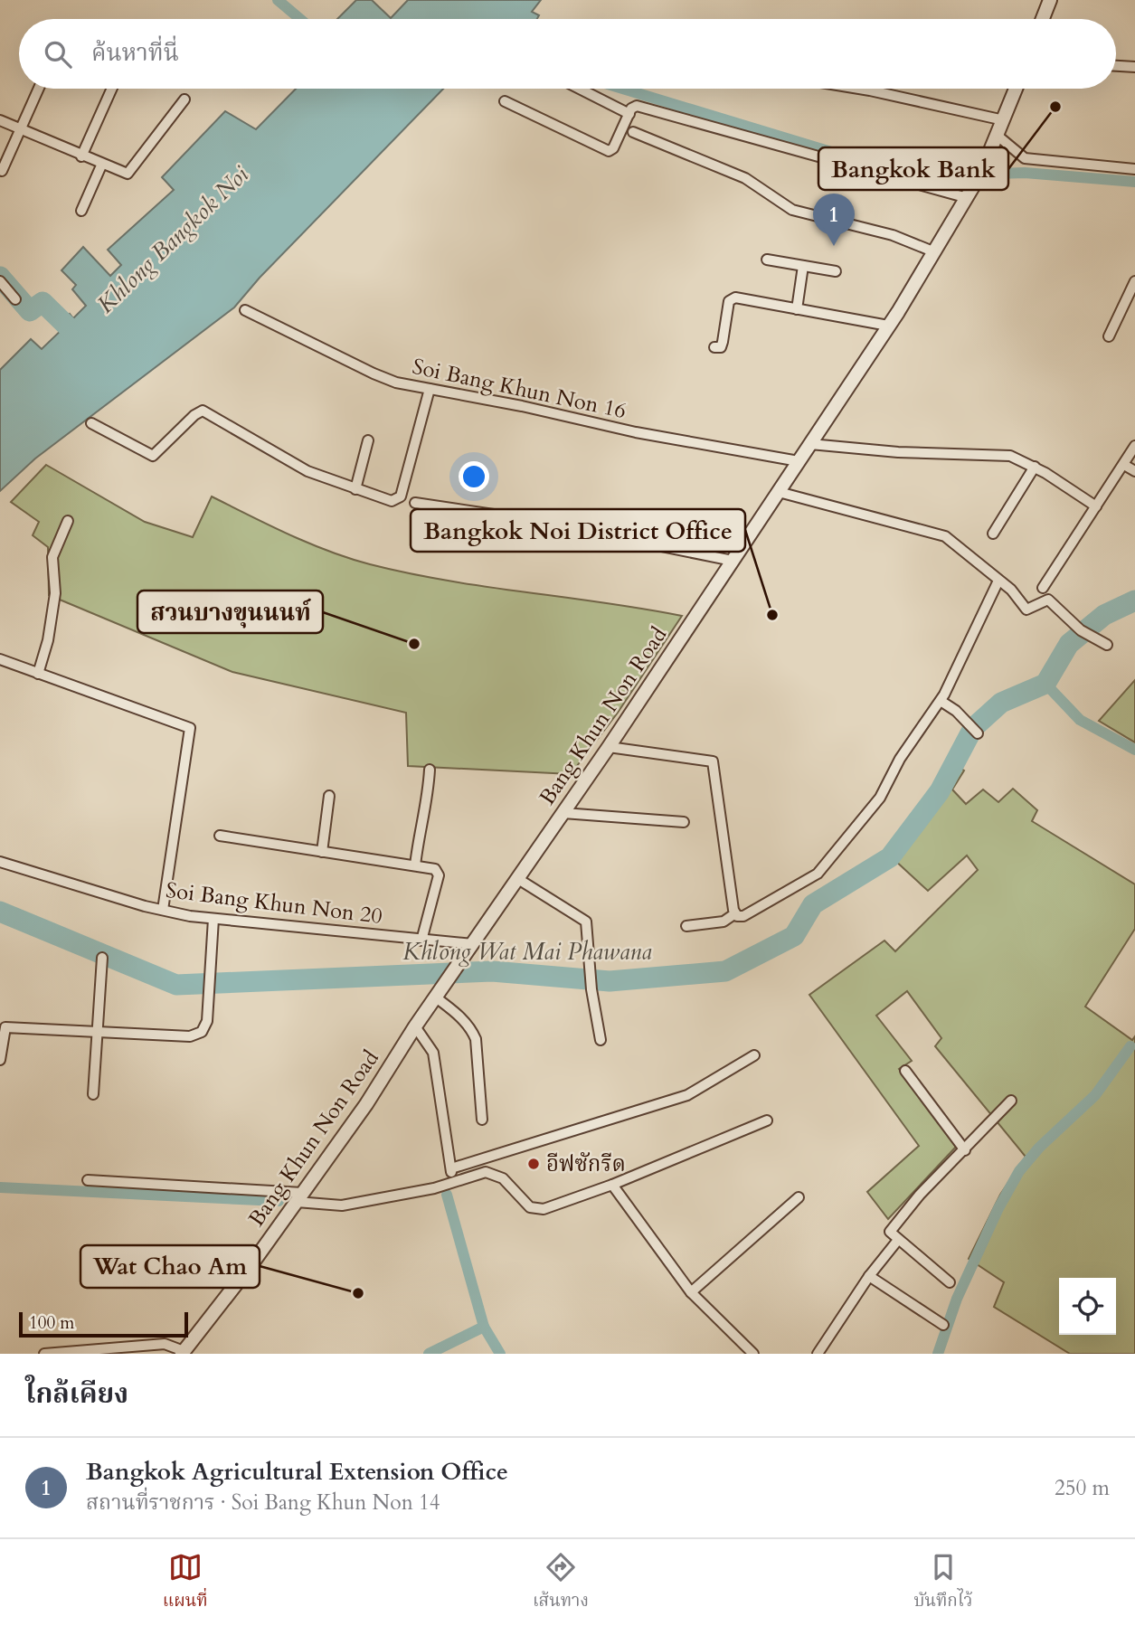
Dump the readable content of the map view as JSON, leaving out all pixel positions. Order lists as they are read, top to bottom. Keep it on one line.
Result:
{"streets":{"street":["Soi Bang Khun Non 16","Bang Khun Non Road","Soi Bang Khun Non 20"]},"crossings":[["Soi Bang Khun Non 16","Bang Khun Non Road"],["Bang Khun Non Road","Soi Bang Khun Non 20"]],"water":["Khlong Bangkok Noi","Khlong Wat Mai Phawana"],"places":["Bangkok Bank","Bangkok Noi District Office","สวนบางขุนนนท์","อีฟซักรีด","Wat Chao Am"],"scale_bar":"100 m","page":{"search":"ค้นหาที่นี่","pins":"1","scale":"100 m","heading":"ใกล้เคียง","list":[{"mark":"1","name":"Bangkok Agricultural Extension Office","note":"สถานที่ราชการ · Soi Bang Khun Non 14","value":"250 m"}],"nav":["แผนที่","เส้นทาง","บันทึกไว้"]}}
